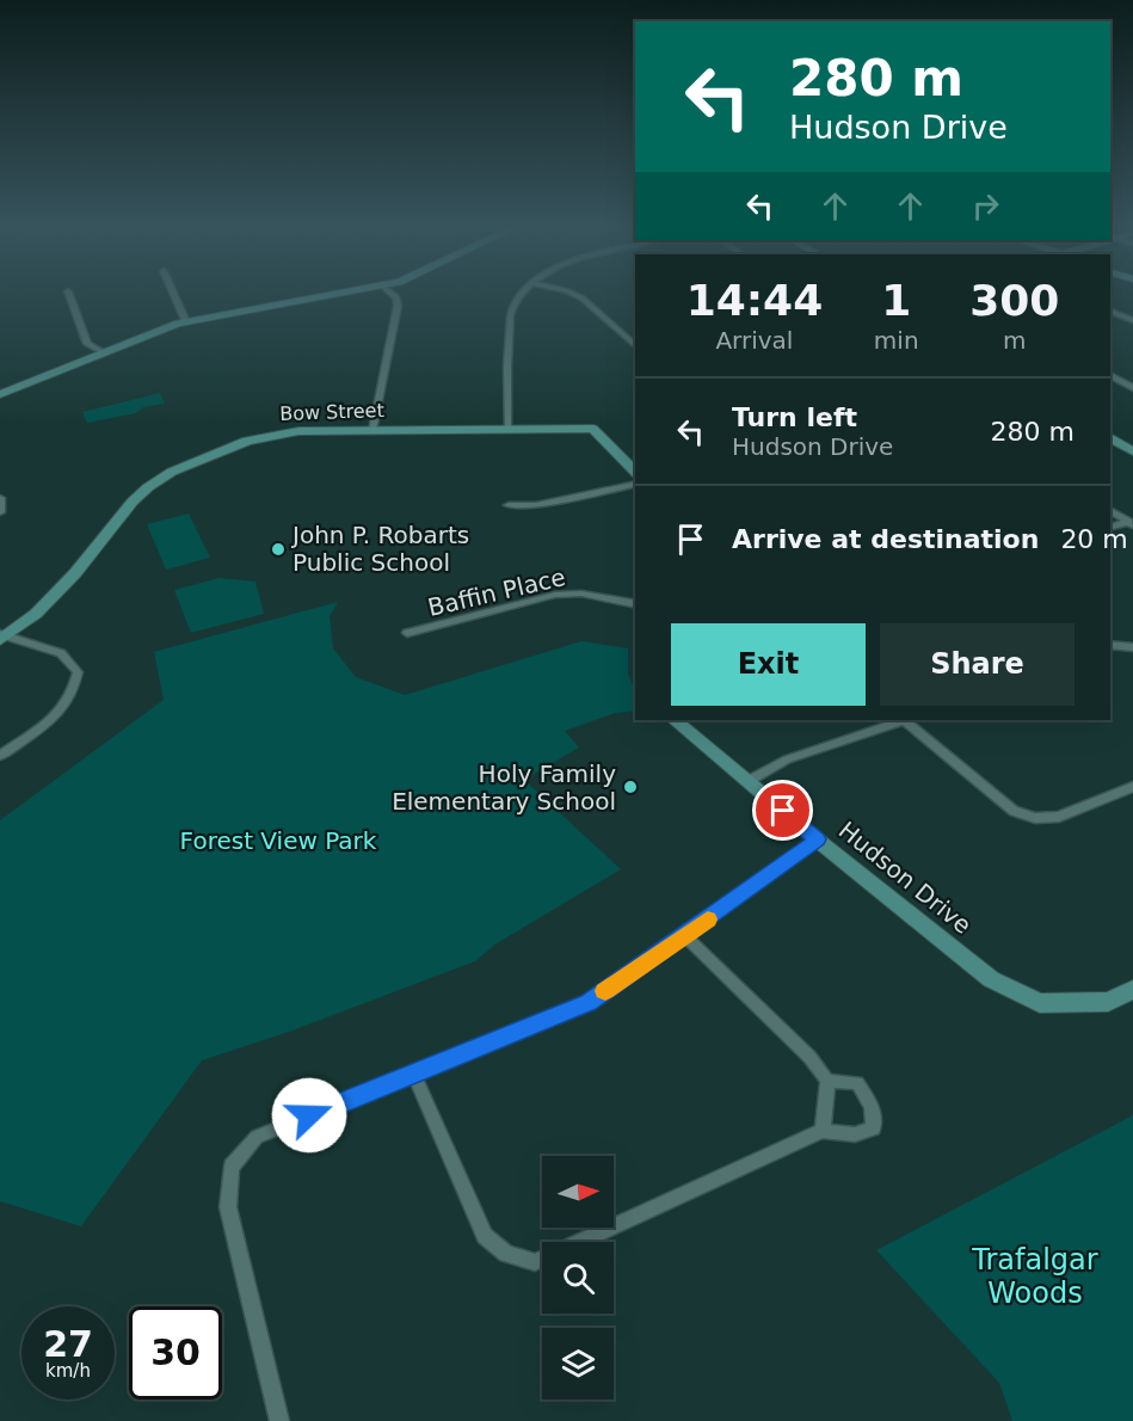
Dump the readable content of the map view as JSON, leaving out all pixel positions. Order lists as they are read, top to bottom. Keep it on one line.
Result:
{"streets":{"street":["Bow Street","Baffin Place","Hudson Drive"]},"parks":["Forest View Park","Trafalgar Woods"],"places":["John P. Robarts Public School","Holy Family Elementary School"],"north":"right","page":{"turn":["280 m","Hudson Drive"],"eta":["14:44","Arrival","1","min","300","m"],"list":[{"name":"Turn left","note":"Hudson Drive","value":"280 m"},{"name":"Arrive at destination","value":"20 m"}],"buttons":["Exit","Share"],"speed":"27 km/h","limit":"30"}}
